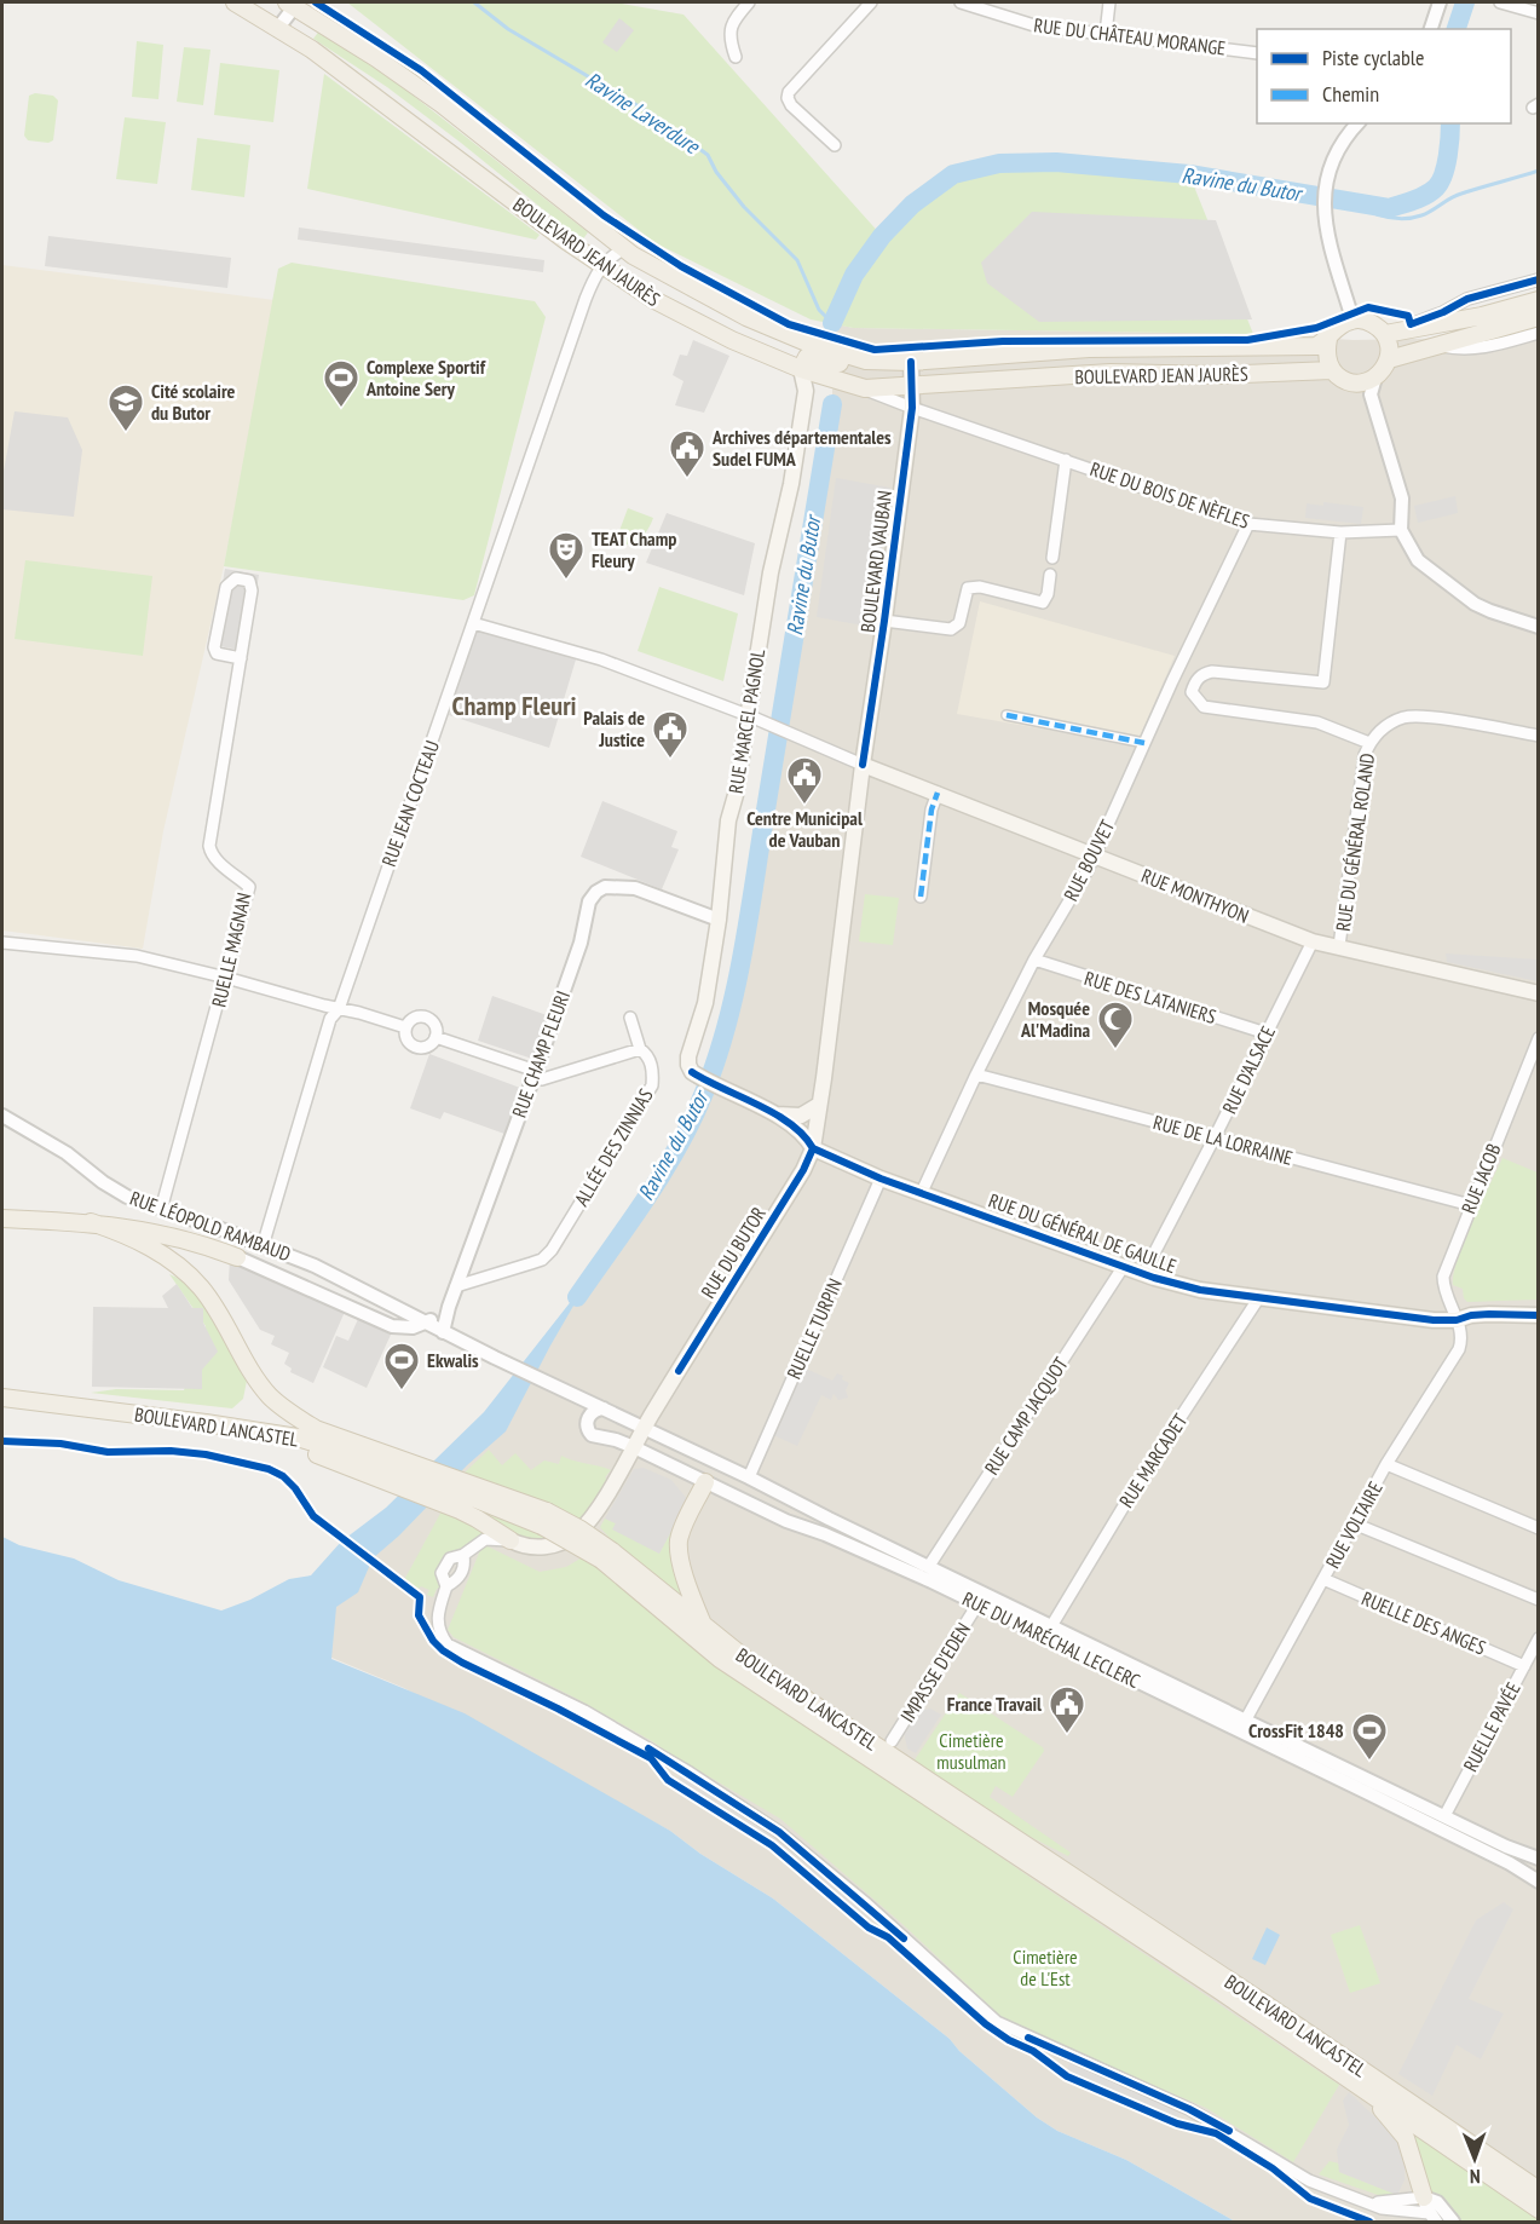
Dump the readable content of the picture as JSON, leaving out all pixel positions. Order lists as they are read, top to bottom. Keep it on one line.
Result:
{"streets":{"main road":["BOULEVARD JEAN JAURÈS","BOULEVARD VAUBAN","RUE MARCEL PAGNOL","RUE MONTHYON","RUE DU GÉNÉRAL DE GAULLE","RUE DU BUTOR","BOULEVARD LANCASTEL"],"street":["RUE DU CHÂTEAU MORANGE","RUE DU BOIS DE NÈFLES","RUE JEAN COCTEAU","RUE DU GÉNÉRAL ROLAND","RUE BOUVET","RUELLE MAGNAN","RUE DES LATANIERS","RUE CHAMP FLEURI","RUE D'ALSACE","RUE DE LA LORRAINE","ALLÉE DES ZINNIAS","RUE JACOB","RUE LÉOPOLD RAMBAUD","RUELLE TURPIN","RUE CAMP JACQUOT","RUE MARCADET","RUE VOLTAIRE","RUELLE DES ANGES","RUE DU MARÉCHAL LECLERC","IMPASSE D'EDEN","RUELLE PAVÉE"]},"crossings":[["BOULEVARD JEAN JAURÈS","RUE DU BOIS DE NÈFLES"],["BOULEVARD JEAN JAURÈS","BOULEVARD VAUBAN"],["BOULEVARD JEAN JAURÈS","RUE MARCEL PAGNOL"],["BOULEVARD JEAN JAURÈS","RUE JEAN COCTEAU"],["RUE DU BOIS DE NÈFLES","BOULEVARD VAUBAN"],["RUE DU BOIS DE NÈFLES","RUE BOUVET"],["BOULEVARD VAUBAN","RUE MONTHYON"],["BOULEVARD VAUBAN","RUE DU GÉNÉRAL DE GAULLE"],["BOULEVARD VAUBAN","RUE DU BUTOR"],["RUE MARCEL PAGNOL","RUE CHAMP FLEURI"],["RUE MARCEL PAGNOL","RUE DU GÉNÉRAL DE GAULLE"],["RUE JEAN COCTEAU","RUE LÉOPOLD RAMBAUD"],["RUE DU GÉNÉRAL ROLAND","RUE MONTHYON"],["RUE BOUVET","RUE MONTHYON"],["RUE BOUVET","RUE DES LATANIERS"],["RUE BOUVET","RUE DE LA LORRAINE"],["RUE BOUVET","RUE DU GÉNÉRAL DE GAULLE"],["RUE MONTHYON","RUE D'ALSACE"],["RUELLE MAGNAN","RUE LÉOPOLD RAMBAUD"],["RUE DES LATANIERS","RUE D'ALSACE"],["RUE CHAMP FLEURI","ALLÉE DES ZINNIAS"],["RUE CHAMP FLEURI","RUE LÉOPOLD RAMBAUD"],["RUE D'ALSACE","RUE DE LA LORRAINE"],["RUE D'ALSACE","RUE DU GÉNÉRAL DE GAULLE"],["RUE DE LA LORRAINE","RUE JACOB"],["RUE JACOB","RUE DU GÉNÉRAL DE GAULLE"],["RUE JACOB","RUE VOLTAIRE"],["RUE LÉOPOLD RAMBAUD","RUE DU MARÉCHAL LECLERC"],["RUE DU GÉNÉRAL DE GAULLE","RUE DU BUTOR"],["RUE DU GÉNÉRAL DE GAULLE","RUELLE TURPIN"],["RUE DU GÉNÉRAL DE GAULLE","RUE CAMP JACQUOT"],["RUE DU GÉNÉRAL DE GAULLE","RUE MARCADET"],["RUE DU GÉNÉRAL DE GAULLE","RUE VOLTAIRE"],["RUE DU BUTOR","RUE DU MARÉCHAL LECLERC"],["RUELLE TURPIN","RUE DU MARÉCHAL LECLERC"],["RUE CAMP JACQUOT","RUE DU MARÉCHAL LECLERC"],["RUE MARCADET","RUE DU MARÉCHAL LECLERC"],["RUE VOLTAIRE","RUELLE DES ANGES"],["RUE VOLTAIRE","RUE DU MARÉCHAL LECLERC"],["RUELLE DES ANGES","RUELLE PAVÉE"],["RUE DU MARÉCHAL LECLERC","IMPASSE D'EDEN"],["RUE DU MARÉCHAL LECLERC","RUELLE PAVÉE"]],"districts":["Champ Fleuri"],"water":["Ravine Laverdure","Ravine du Butor"],"parks":["Cimetière musulman","Cimetière de L'Est"],"places":{"sports":["Complexe Sportif Antoine Sery","Ekwalis","CrossFit 1848"],"school or university":["Cité scolaire du Butor"],"public building":["Archives départementales Sudel FUMA","Palais de Justice","Centre Municipal de Vauban","France Travail"],"theatre":["TEAT Champ Fleury"],"mosque":["Mosquée Al'Madina"]},"legend":["Piste cyclable","Chemin"],"north":"bottom"}
